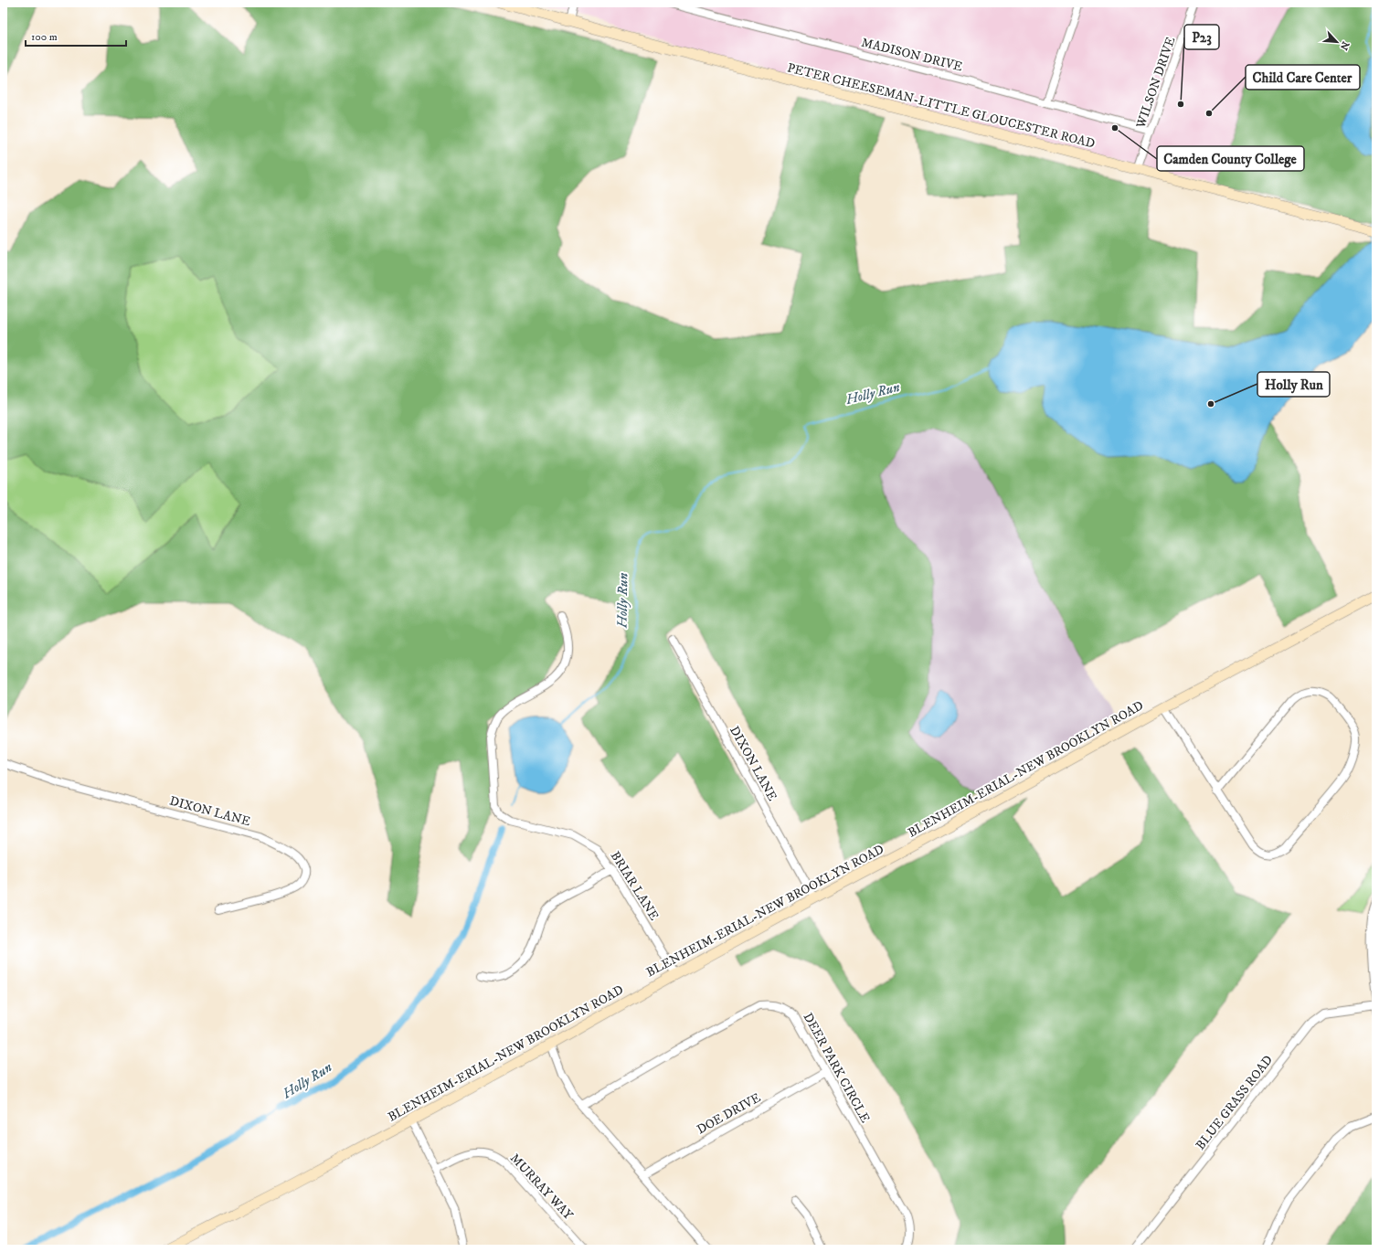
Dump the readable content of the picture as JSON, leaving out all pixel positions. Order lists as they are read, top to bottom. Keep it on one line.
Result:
{"streets":{"main road":["PETER CHEESEMAN-LITTLE GLOUCESTER ROAD","BLENHEIM-ERIAL-NEW BROOKLYN ROAD"],"street":["MADISON DRIVE","WILSON DRIVE","DIXON LANE","BRIAR LANE","DEER PARK CIRCLE","BLUE GRASS ROAD","DOE DRIVE","MURRAY WAY"]},"crossings":[["MADISON DRIVE","WILSON DRIVE"],["WILSON DRIVE","PETER CHEESEMAN-LITTLE GLOUCESTER ROAD"],["DIXON LANE","BLENHEIM-ERIAL-NEW BROOKLYN ROAD"],["BLENHEIM-ERIAL-NEW BROOKLYN ROAD","BRIAR LANE"],["DEER PARK CIRCLE","DOE DRIVE"]],"water":["Holly Run"],"places":["P23","Child Care Center","Camden County College","Holly Run"],"scale_bar":"100 m","north":"bottom right"}
